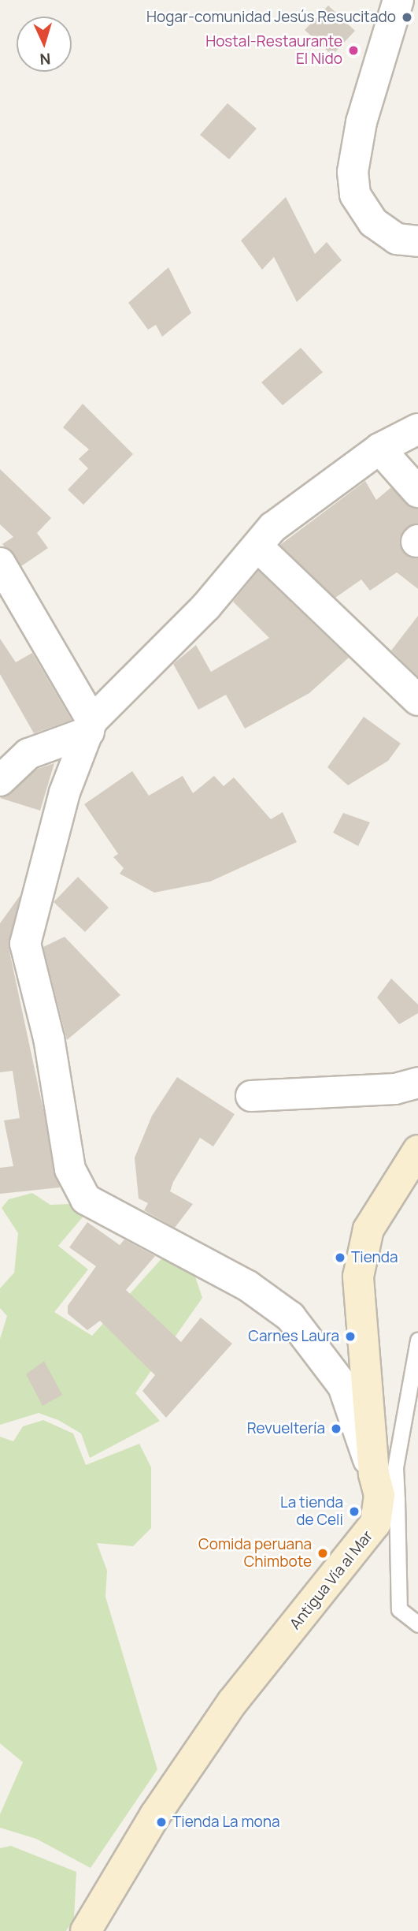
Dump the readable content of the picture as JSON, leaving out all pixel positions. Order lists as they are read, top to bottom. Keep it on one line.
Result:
{"streets":{"main road":["Antigua Vía al Mar"]},"places":["Hogar-comunidad Jesús Resucitado","Hostal-Restaurante El Nido","Tienda","Carnes Laura","Revueltería","La tienda de Celi","Comida peruana Chimbote","Tienda La mona"],"north":"bottom"}
